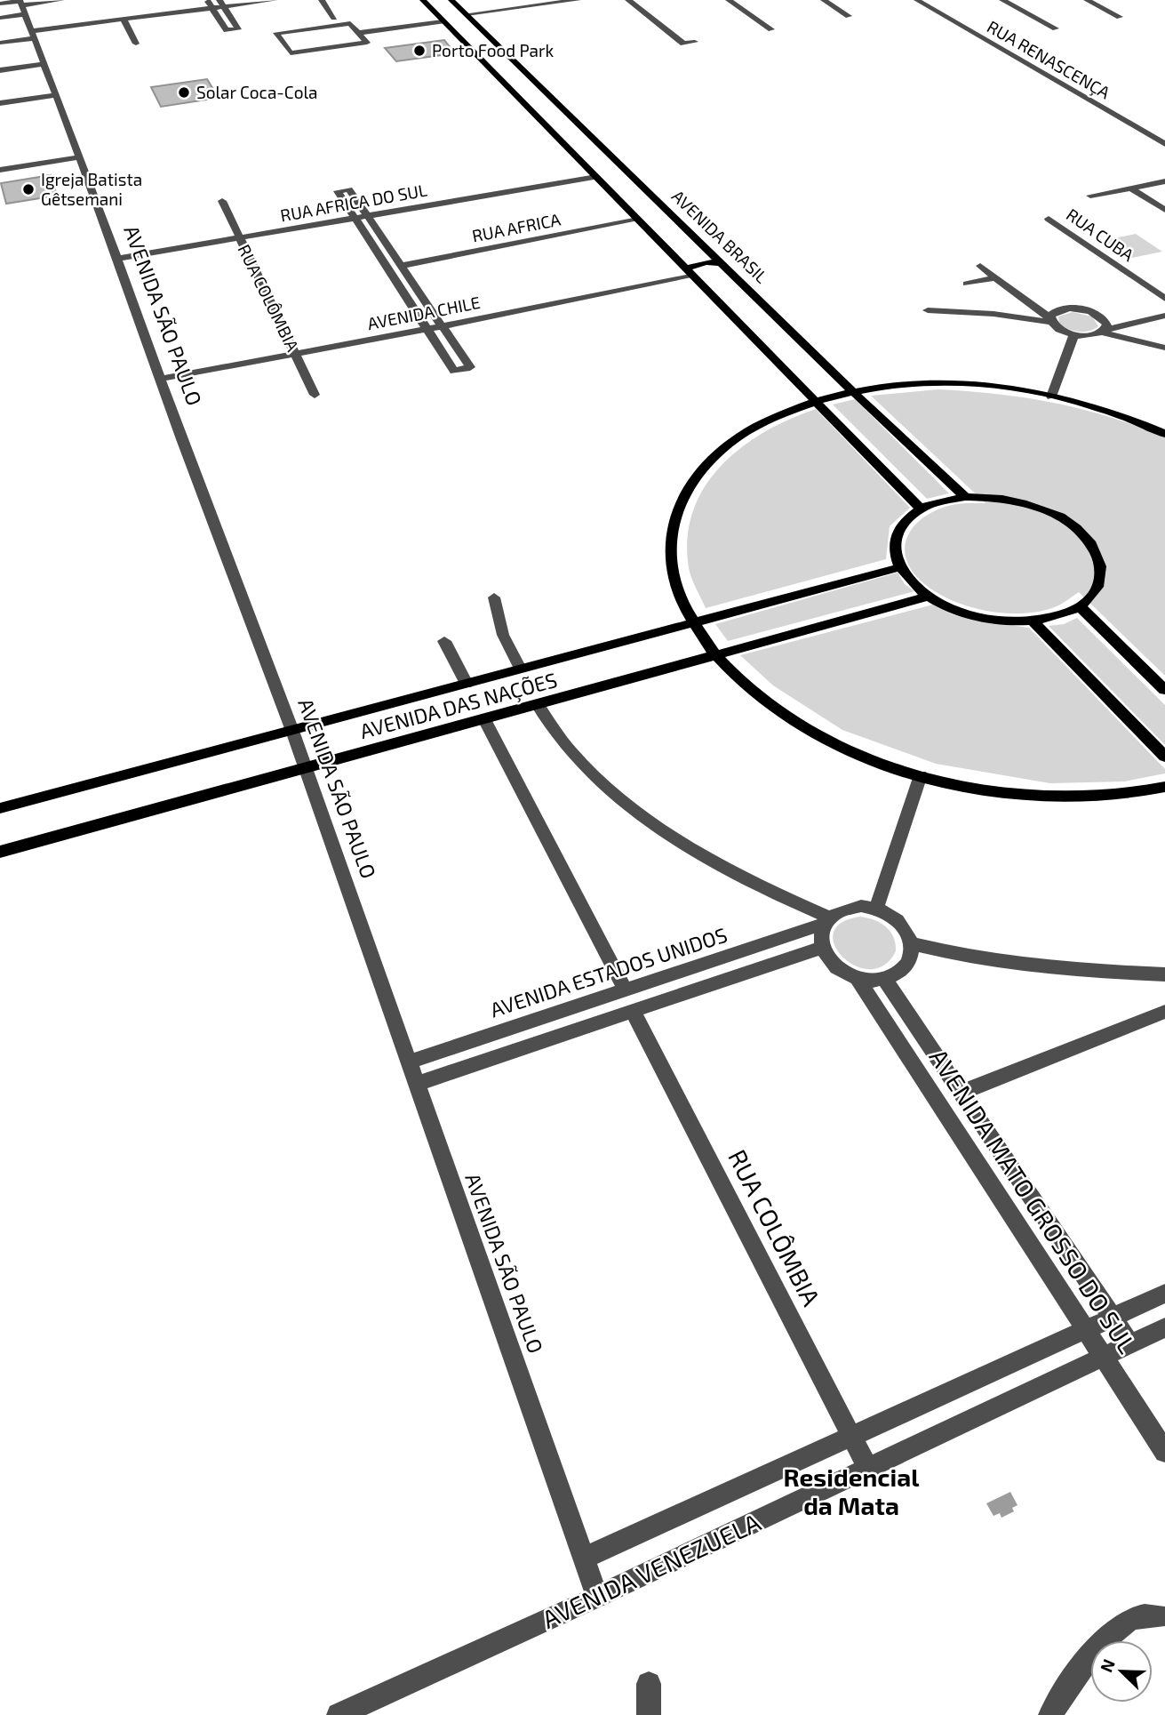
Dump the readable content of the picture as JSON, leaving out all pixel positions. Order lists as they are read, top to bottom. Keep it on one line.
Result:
{"streets":{"main road":["AVENIDA BRASIL","AVENIDA DAS NAÇÕES"],"street":["RUA RENASCENÇA","RUA AFRICA DO SUL","RUA AFRICA","RUA CUBA","RUA COLÔMBIA","AVENIDA CHILE","AVENIDA SÃO PAULO","AVENIDA ESTADOS UNIDOS","AVENIDA MATO GROSSO DO SUL","AVENIDA VENEZUELA"]},"crossings":[["RUA AFRICA DO SUL","RUA COLÔMBIA"],["RUA AFRICA DO SUL","AVENIDA SÃO PAULO"],["AVENIDA BRASIL","AVENIDA DAS NAÇÕES"],["RUA COLÔMBIA","AVENIDA CHILE"],["RUA COLÔMBIA","AVENIDA VENEZUELA"],["AVENIDA CHILE","AVENIDA SÃO PAULO"],["AVENIDA SÃO PAULO","AVENIDA DAS NAÇÕES"],["AVENIDA SÃO PAULO","AVENIDA ESTADOS UNIDOS"],["AVENIDA SÃO PAULO","AVENIDA VENEZUELA"],["AVENIDA ESTADOS UNIDOS","AVENIDA MATO GROSSO DO SUL"],["AVENIDA MATO GROSSO DO SUL","AVENIDA VENEZUELA"]],"districts":["Residencial da Mata"],"places":["Porto Food Park","Solar Coca-Cola","Igreja Batista Gêtsemani"],"north":"top left"}
